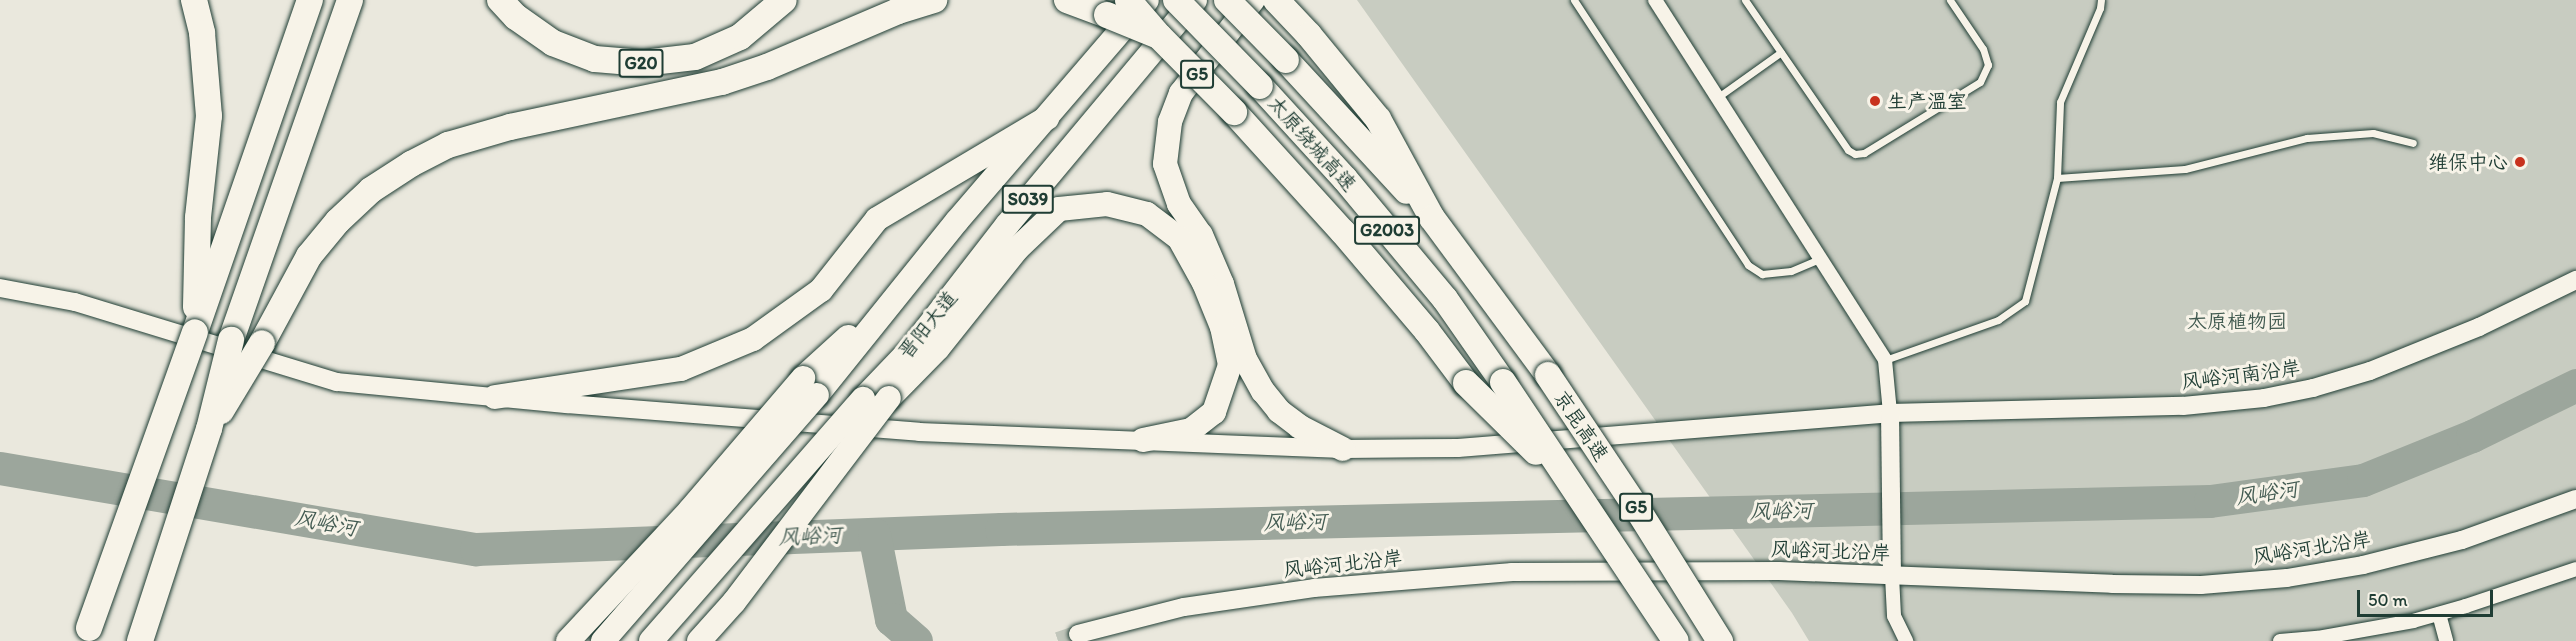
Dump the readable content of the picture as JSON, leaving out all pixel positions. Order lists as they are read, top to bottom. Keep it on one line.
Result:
{"streets":{"highway":["G20","G5","太原绕城高速","S039","G2003","晋阳大道","京昆高速"],"street":["风峪河南沿岸","风峪河北沿岸"]},"crossings":[["G5","太原绕城高速"],["G5","京昆高速"],["太原绕城高速","京昆高速"]],"water":["风峪河"],"parks":["太原植物园"],"places":["生产温室","维保中心"],"scale_bar":"50 m"}
